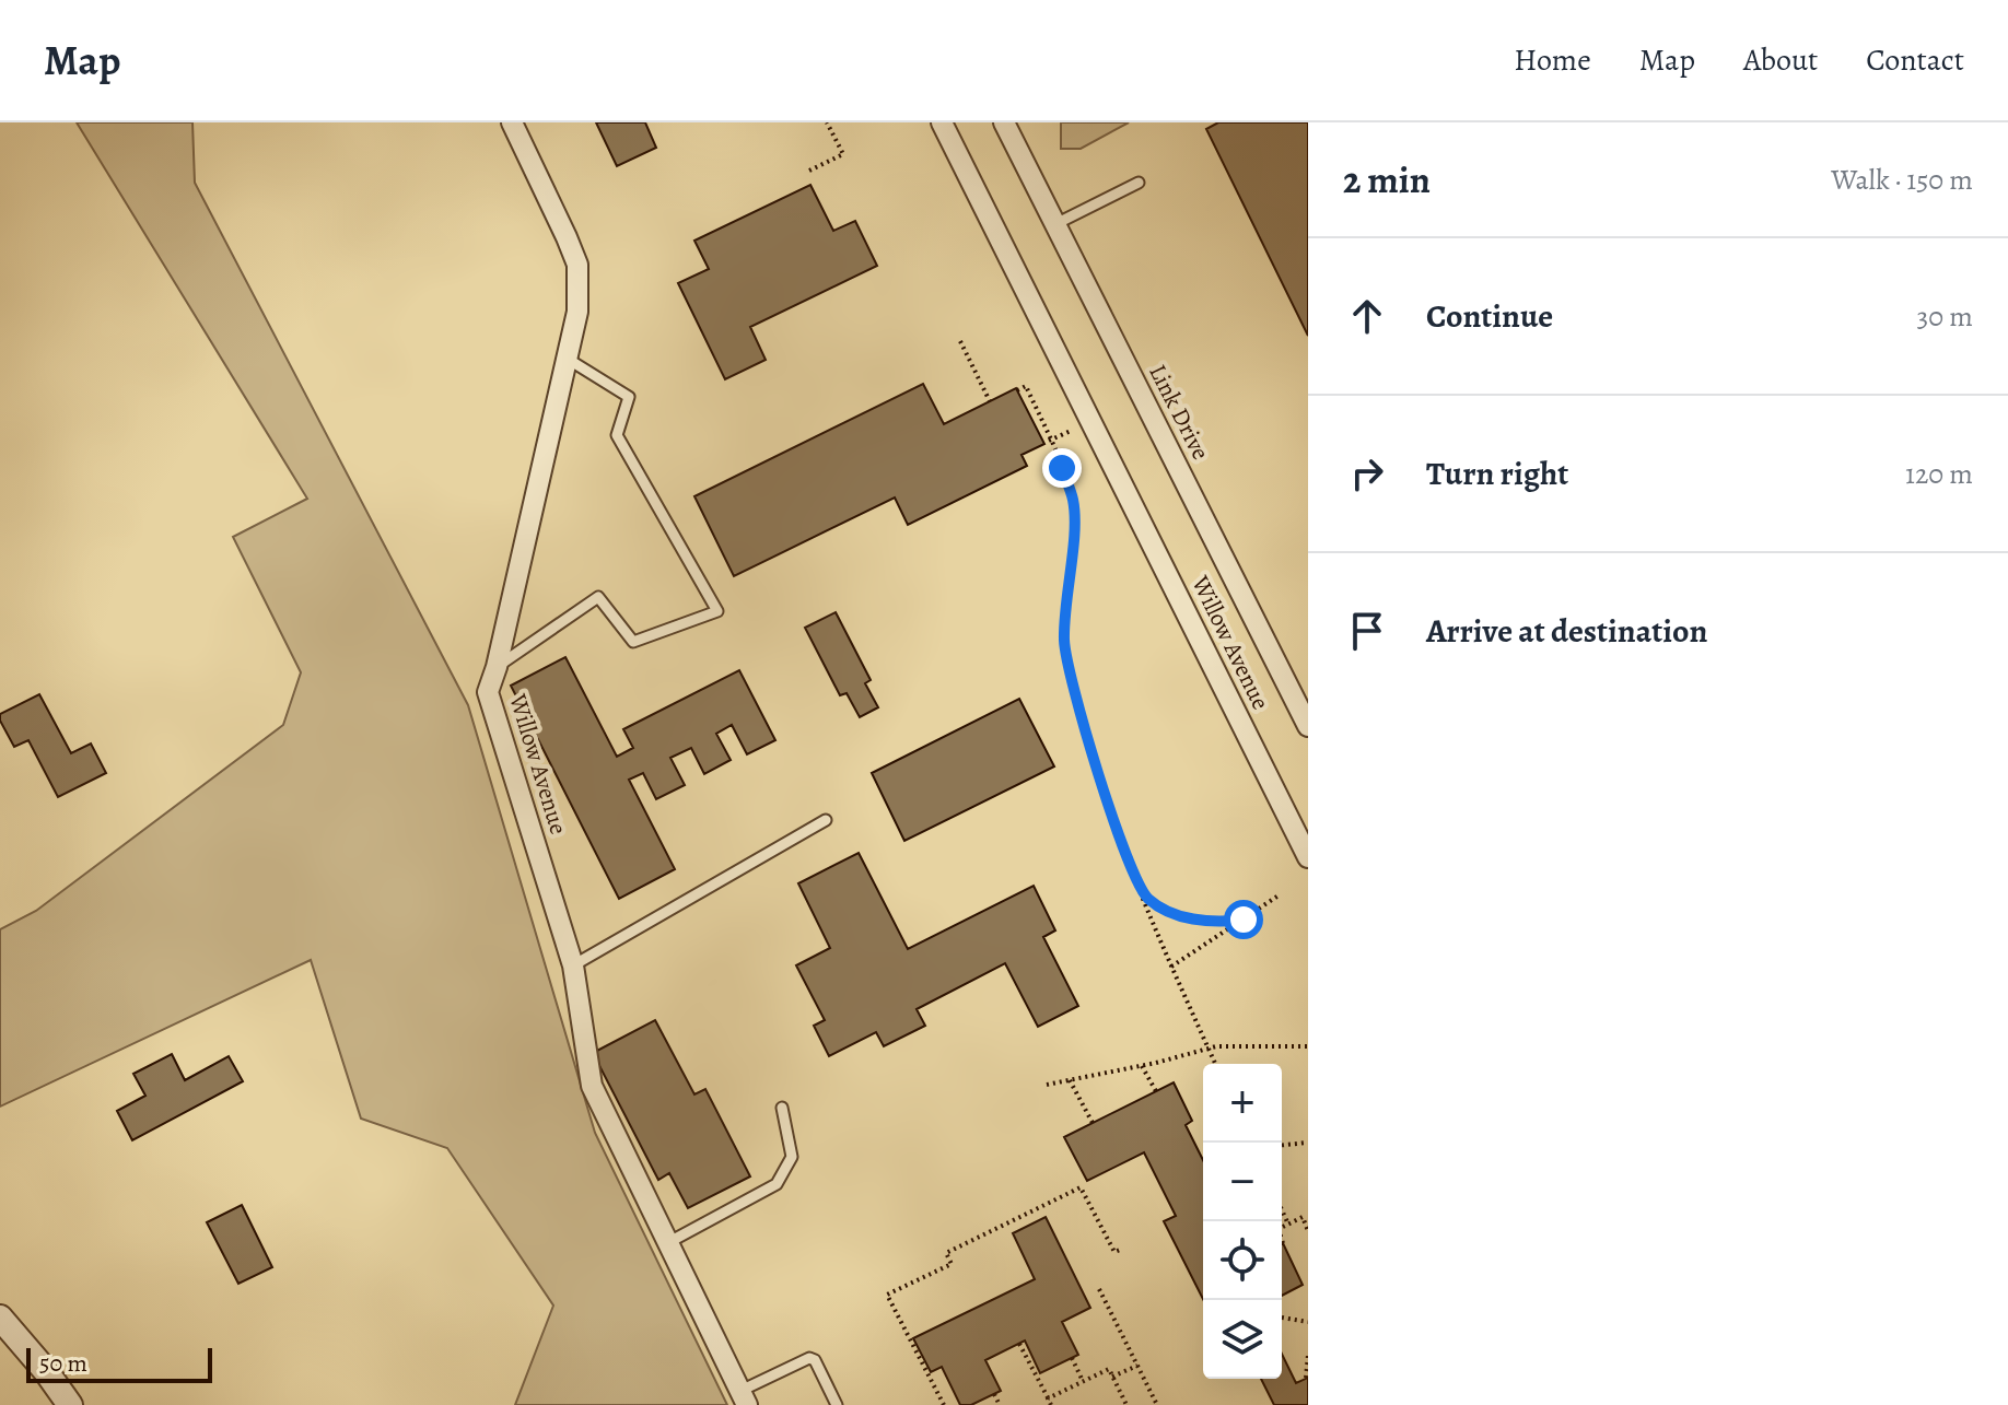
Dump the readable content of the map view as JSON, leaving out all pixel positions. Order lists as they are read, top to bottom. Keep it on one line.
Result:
{"streets":{"street":["Link Drive","Willow Avenue"]},"scale_bar":"50 m","page":{"header":"Map","nav":["Home","Map","About","Contact"],"heading":["2 min","Walk · 150 m"],"list":[["Continue","30 m"],["Turn right","120 m"],"Arrive at destination"],"map_buttons":["+","−"],"scale":"50 m"}}
